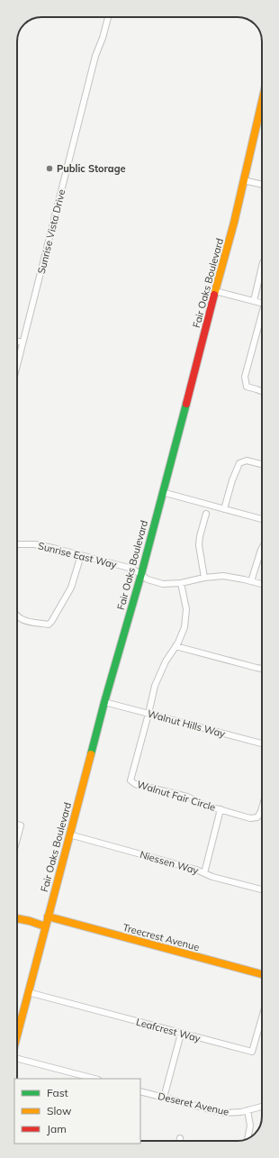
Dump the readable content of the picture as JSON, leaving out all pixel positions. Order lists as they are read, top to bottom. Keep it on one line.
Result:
{"streets":{"main road":["Fair Oaks Boulevard","Treecrest Avenue"],"street":["Sunrise Vista Drive","Sunrise East Way","Walnut Hills Way","Walnut Fair Circle","Niessen Way","Leafcrest Way","Deseret Avenue"]},"crossings":[["Fair Oaks Boulevard","Sunrise East Way"],["Fair Oaks Boulevard","Walnut Hills Way"],["Fair Oaks Boulevard","Niessen Way"],["Fair Oaks Boulevard","Treecrest Avenue"],["Fair Oaks Boulevard","Leafcrest Way"],["Walnut Hills Way","Walnut Fair Circle"]],"places":["Public Storage"],"legend":["Fast","Slow","Jam"]}
